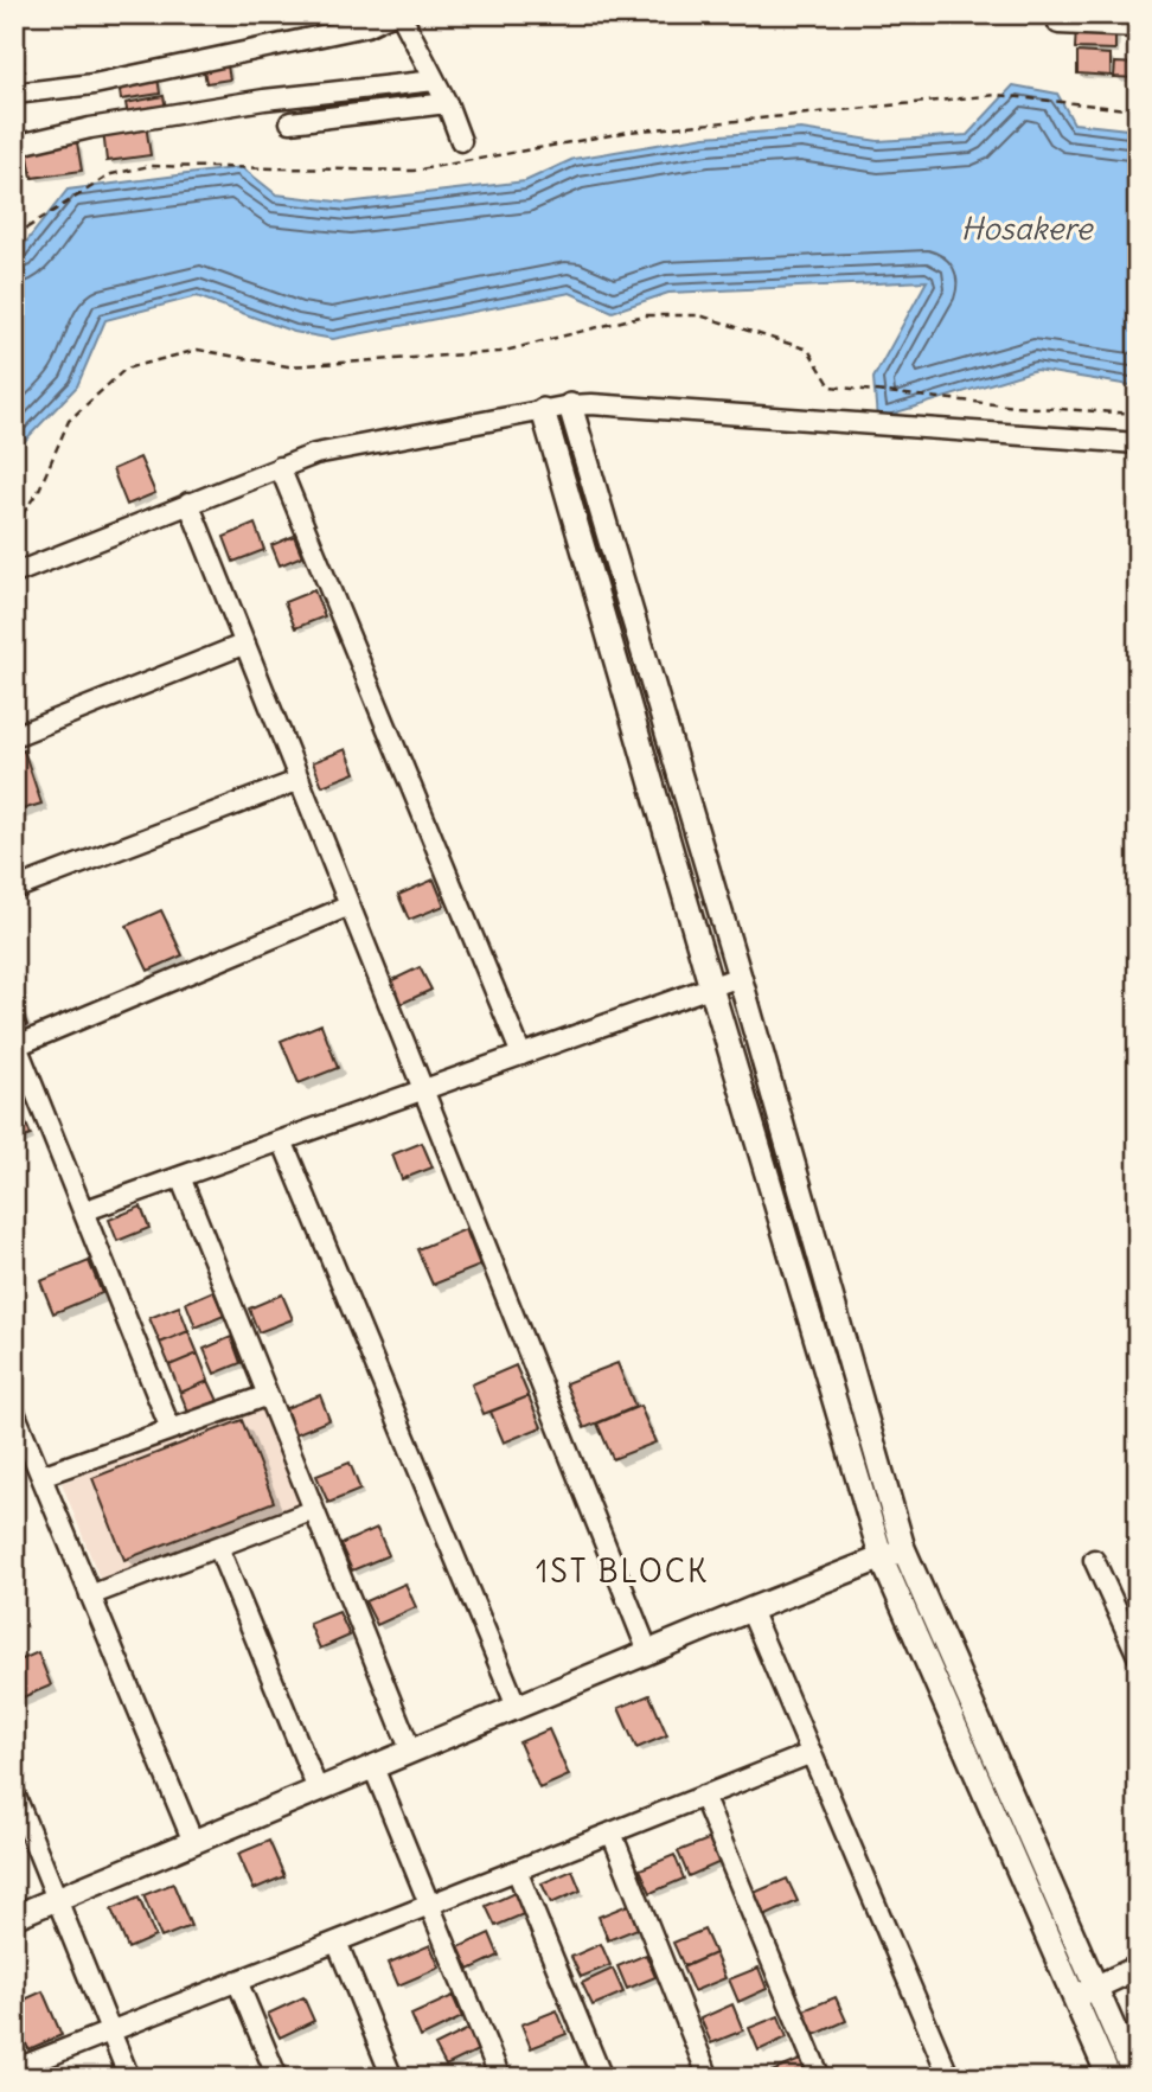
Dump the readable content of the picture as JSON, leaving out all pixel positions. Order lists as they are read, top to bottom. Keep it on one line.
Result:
{"districts":["1ST BLOCK"],"water":["Hosakere"]}
